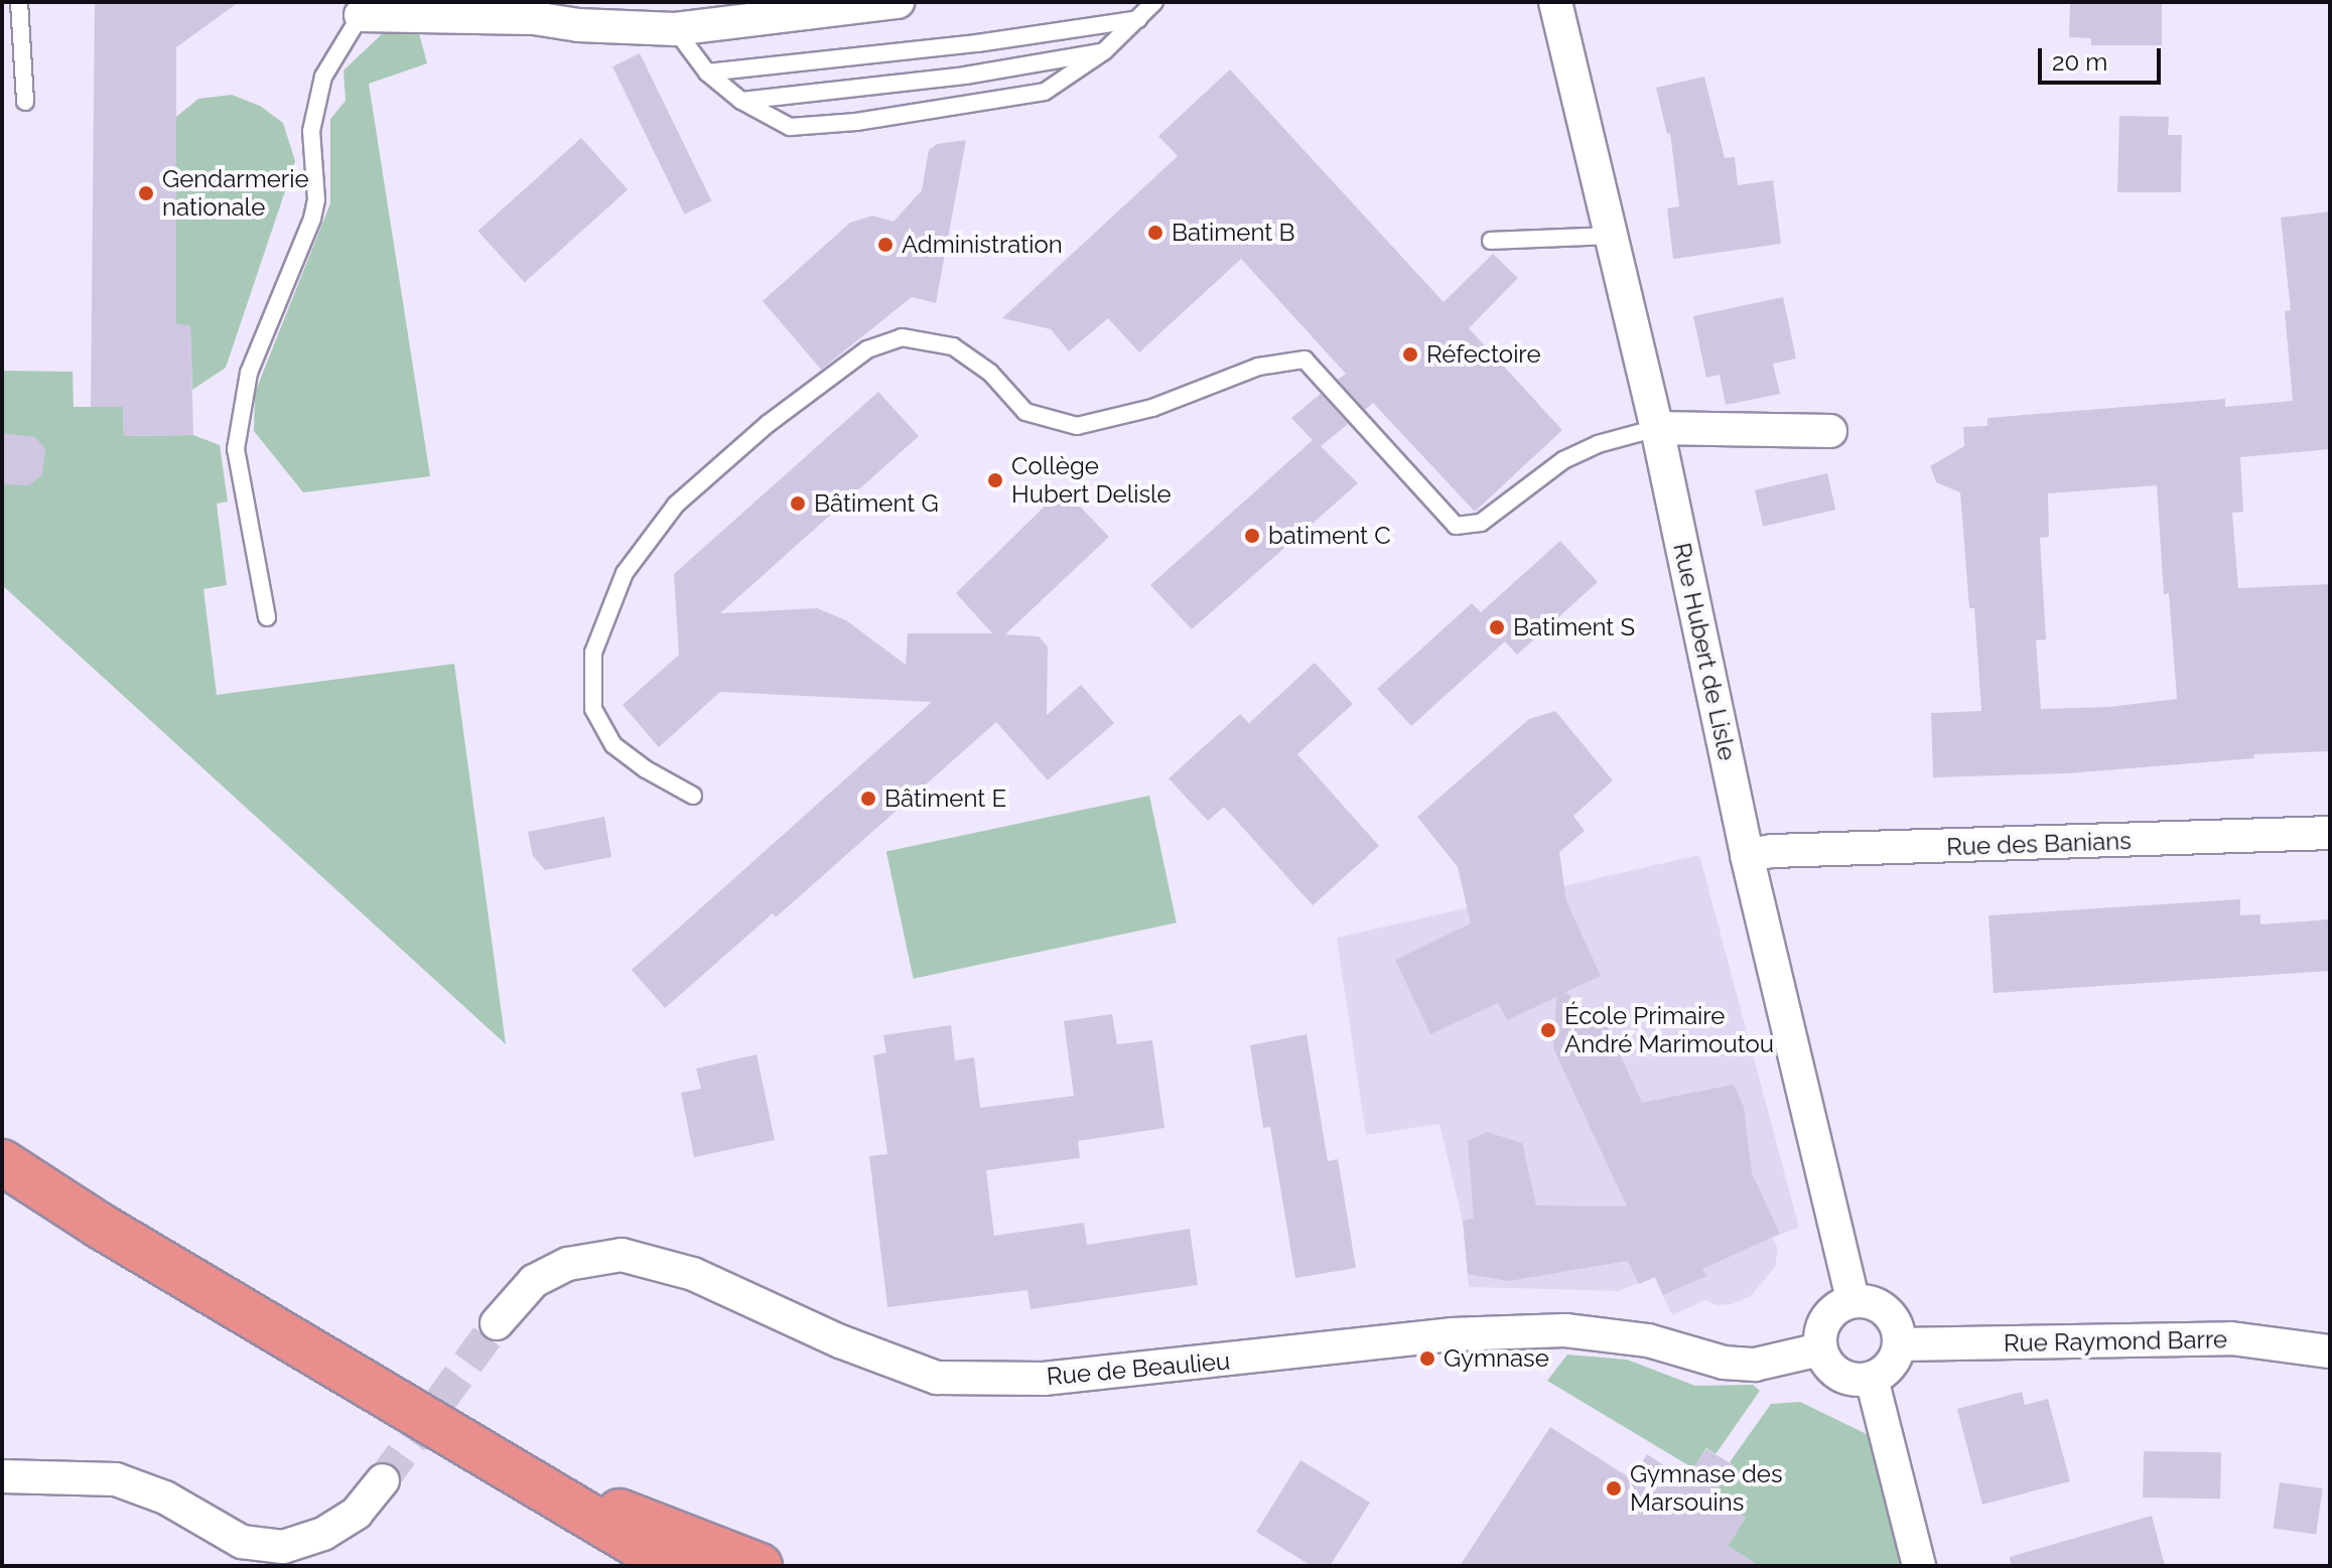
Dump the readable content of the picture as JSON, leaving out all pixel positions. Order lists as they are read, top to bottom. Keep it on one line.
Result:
{"streets":{"street":["Rue Hubert de Lisle","Rue des Banians","Rue Raymond Barre","Rue de Beaulieu"]},"crossings":[["Rue Hubert de Lisle","Rue des Banians"],["Rue Hubert de Lisle","Rue Raymond Barre"],["Rue Hubert de Lisle","Rue de Beaulieu"],["Rue Raymond Barre","Rue de Beaulieu"]],"places":["Gendarmerie nationale","Batiment B","Administration","Réfectoire","Collège Hubert Delisle","Bâtiment G","batiment C","Batiment S","Bâtiment E","École Primaire André Marimoutou","Gymnase","Gymnase des Marsouins"],"scale_bar":"20 m"}
